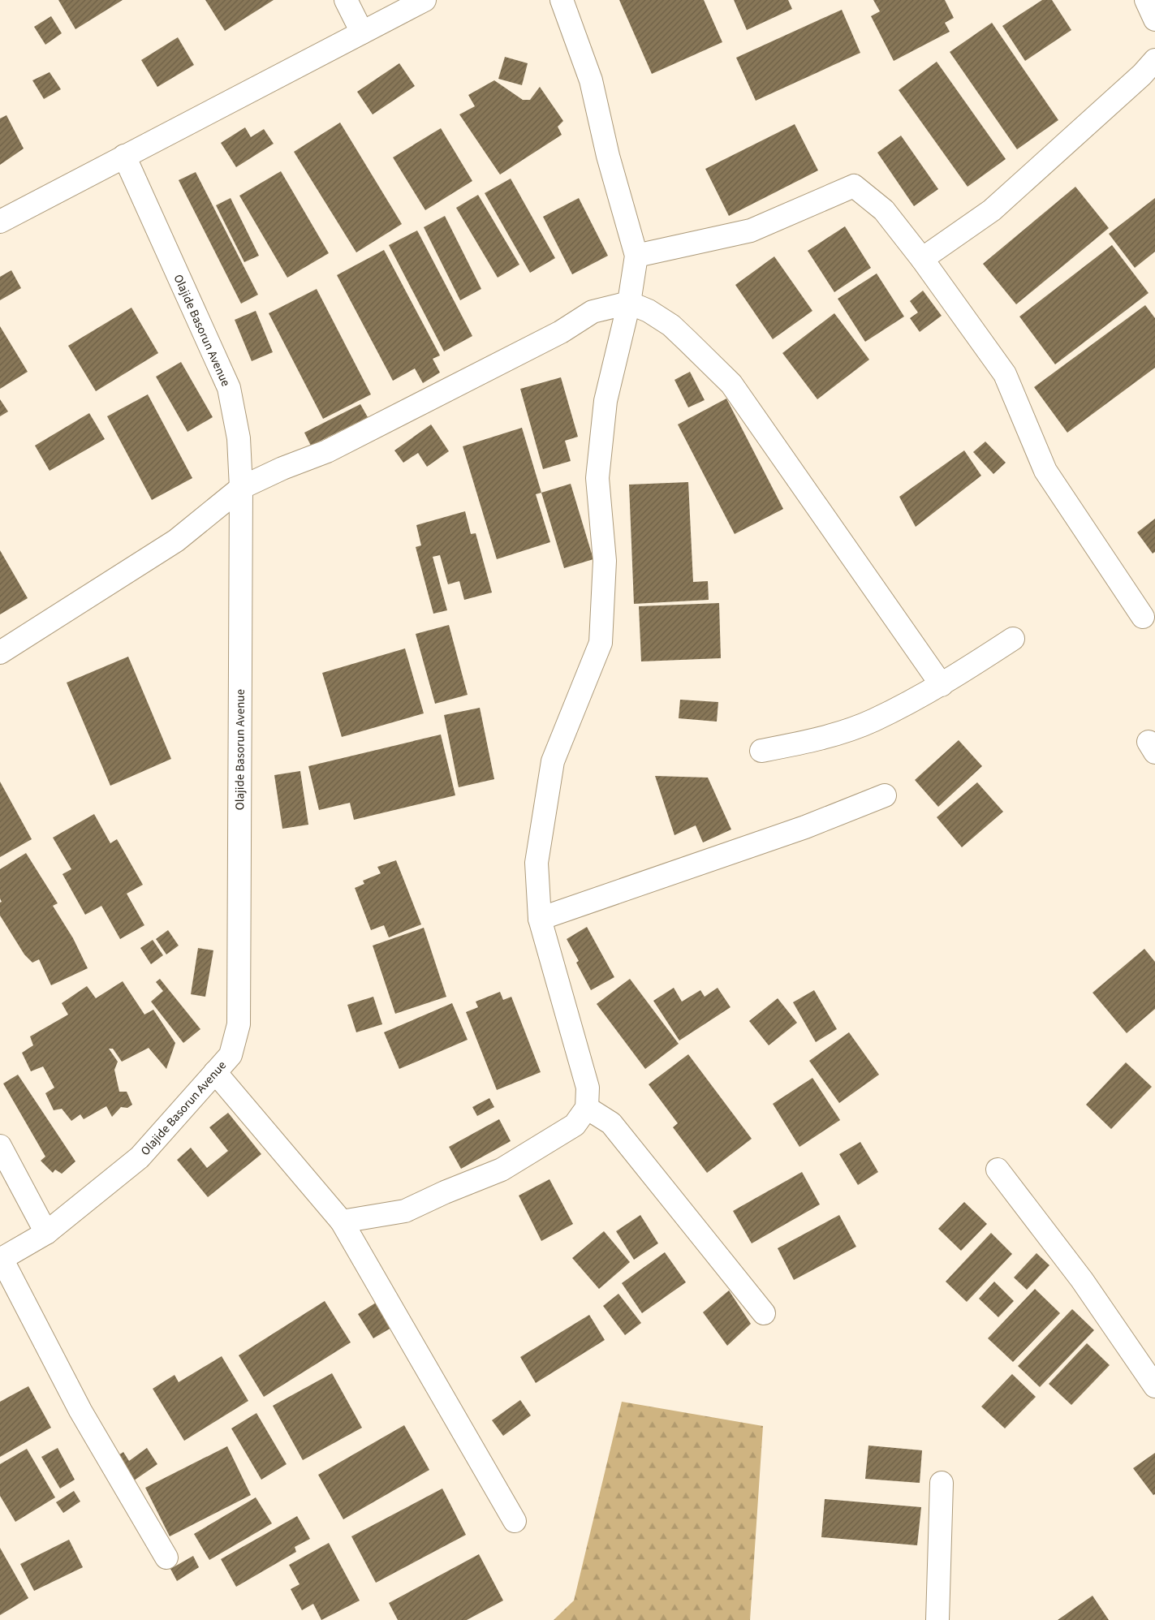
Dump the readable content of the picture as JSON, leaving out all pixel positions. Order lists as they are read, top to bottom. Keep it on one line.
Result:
{"streets":{"street":["Olajide Basorun Avenue"]}}
